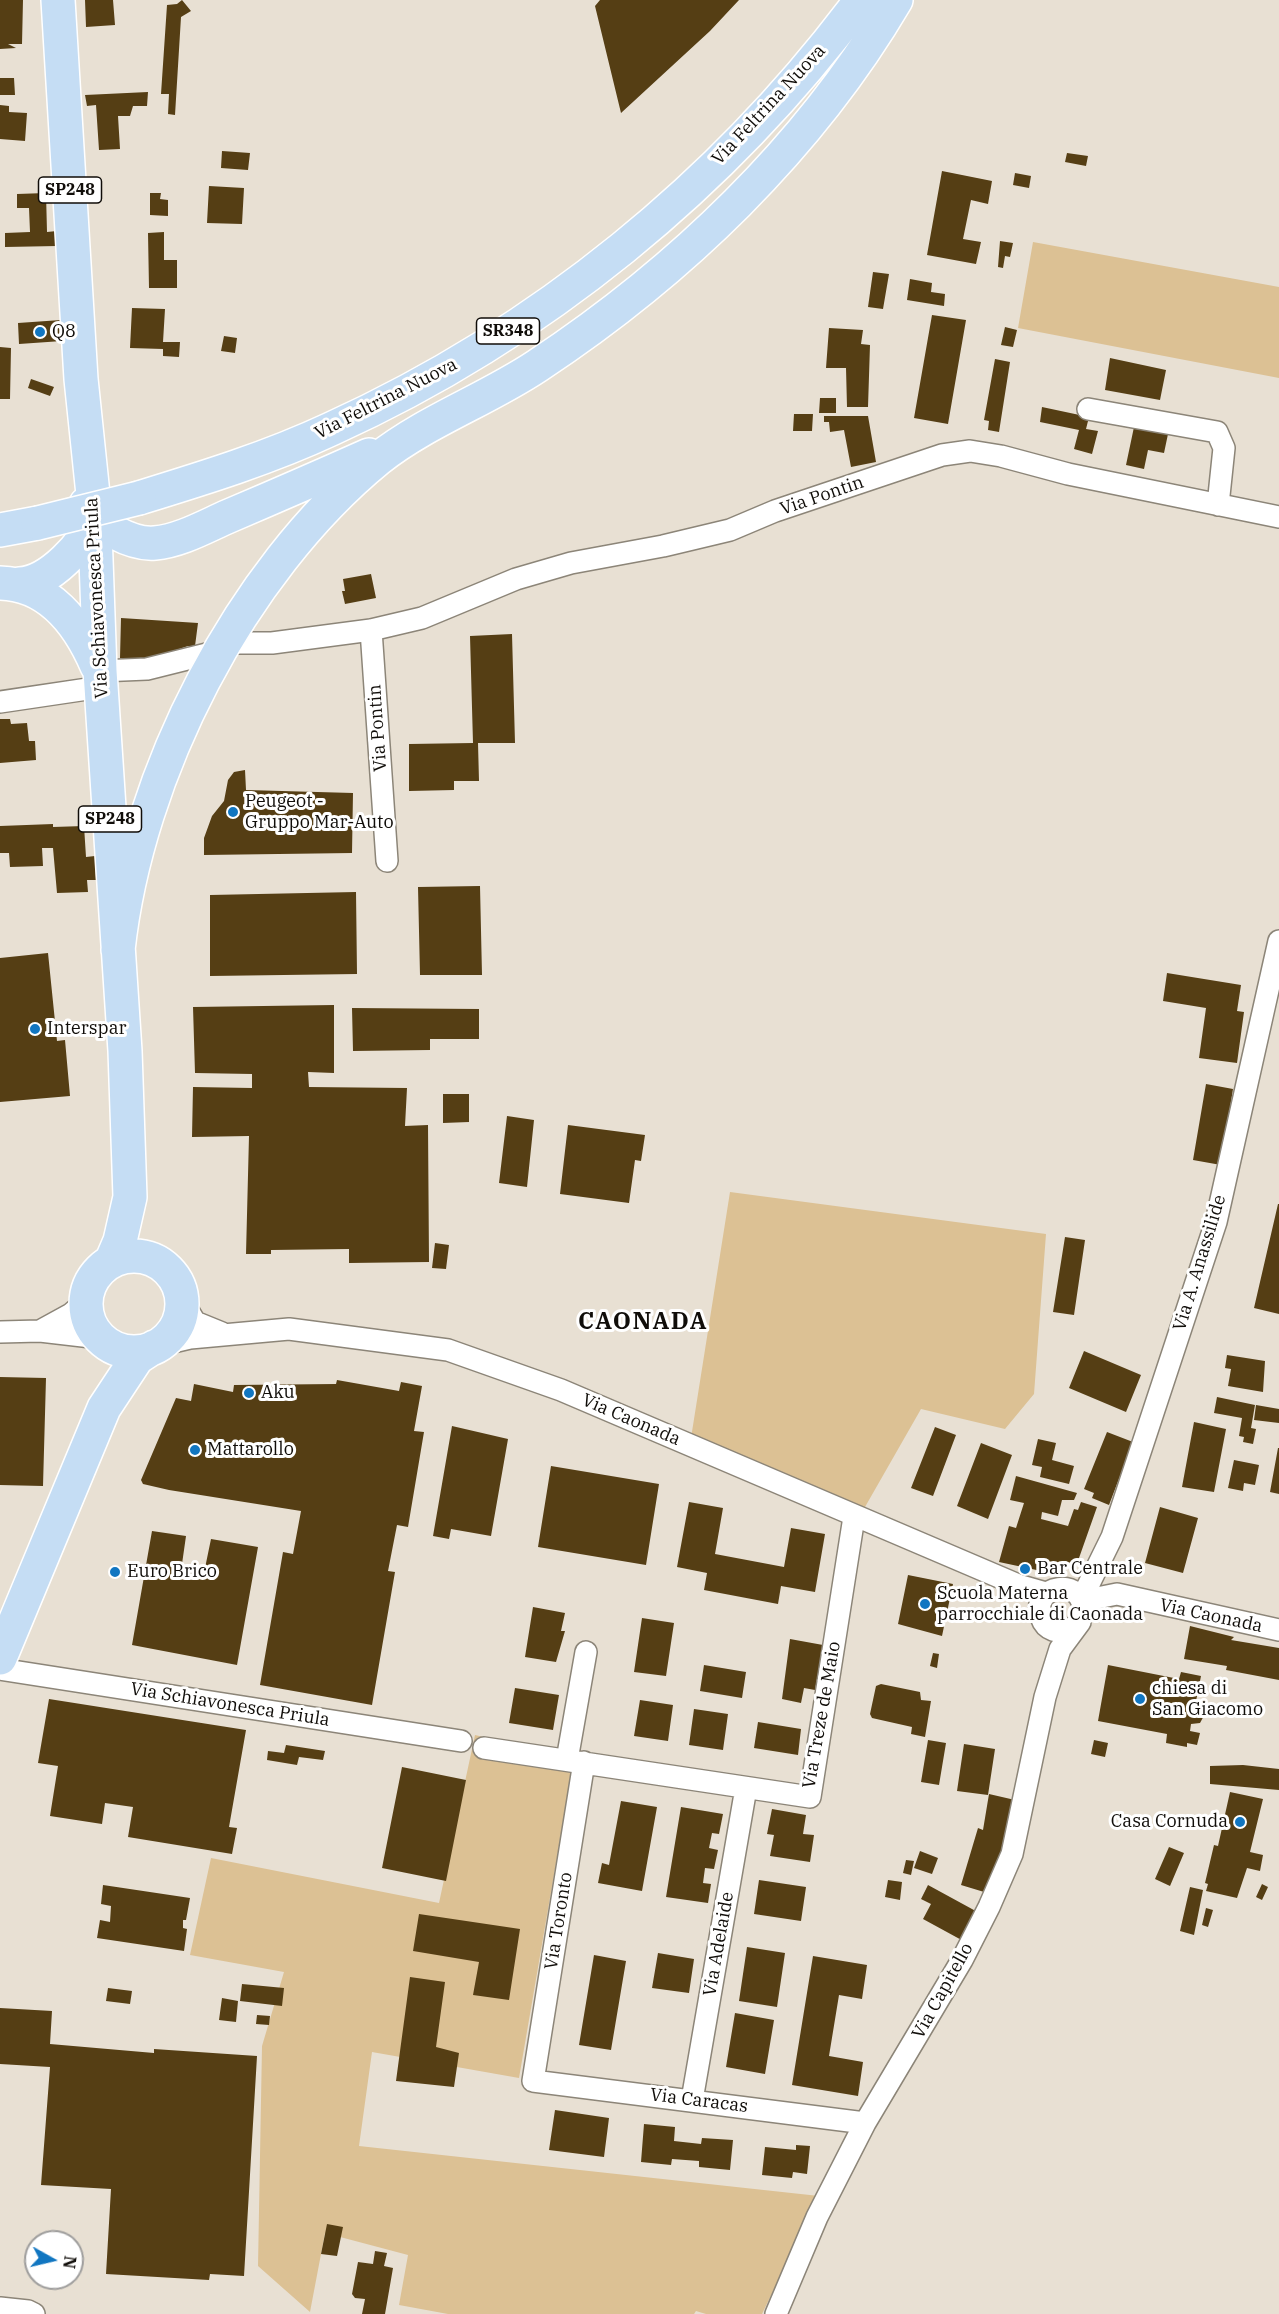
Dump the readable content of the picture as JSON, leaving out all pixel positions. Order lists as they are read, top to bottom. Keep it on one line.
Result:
{"streets":{"main road":["Via Feltrina Nuova","SP248","SR348","Via Schiavonesca Priula"],"street":["Via Pontin","Via A. Anassilide","Via Caonada","Via Treze de Maio","Via Toronto","Via Adelaide","Via Capitello","Via Caracas"]},"crossings":[["SP248","Via Schiavonesca Priula"],["Via Pontin","Via Schiavonesca Priula"],["Via Schiavonesca Priula","Via Caonada"],["Via A. Anassilide","Via Caonada"],["Via A. Anassilide","Via Capitello"],["Via Caonada","Via Treze de Maio"],["Via Caonada","Via Capitello"],["Via Treze de Maio","Via Toronto"],["Via Treze de Maio","Via Adelaide"],["Via Toronto","Via Caracas"],["Via Adelaide","Via Caracas"],["Via Capitello","Via Caracas"]],"districts":["CAONADA"],"places":["Q8","Peugeot - Gruppo Mar-Auto","Interspar","Aku","Mattarollo","Bar Centrale","Euro Brico","Scuola Materna parrocchiale di Caonada","chiesa di San Giacomo","Casa Cornuda"],"north":"right"}
